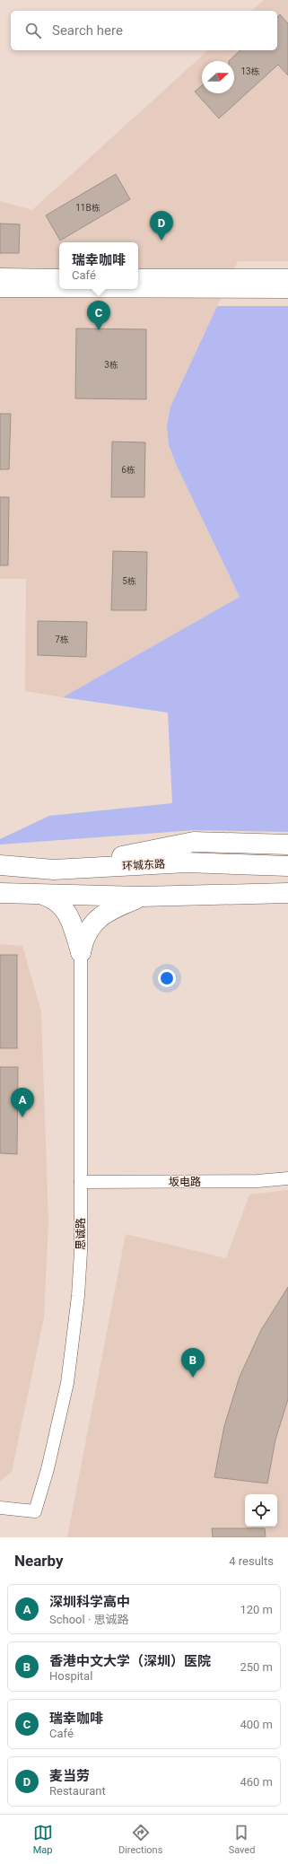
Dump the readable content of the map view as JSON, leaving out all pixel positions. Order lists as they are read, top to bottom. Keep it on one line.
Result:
{"streets":{"main road":["环城东路"],"street":["坂电路","思诚路"]},"crossings":[["坂电路","思诚路"]],"house_numbers":["13栋","11B栋","3栋","6栋","5栋","7栋"],"north":"right","page":{"search":"Search here","pins":["D","C","A","B"],"popup":["瑞幸咖啡","Café"],"heading":["Nearby","4 results"],"list":[{"mark":"A","name":"深圳科学高中","note":"School · 思诚路","value":"120 m"},{"mark":"B","name":"香港中文大学（深圳）医院","note":"Hospital","value":"250 m"},{"mark":"C","name":"瑞幸咖啡","note":"Café","value":"400 m"},{"mark":"D","name":"麦当劳","note":"Restaurant","value":"460 m"}],"nav":["Map","Directions","Saved"]}}
